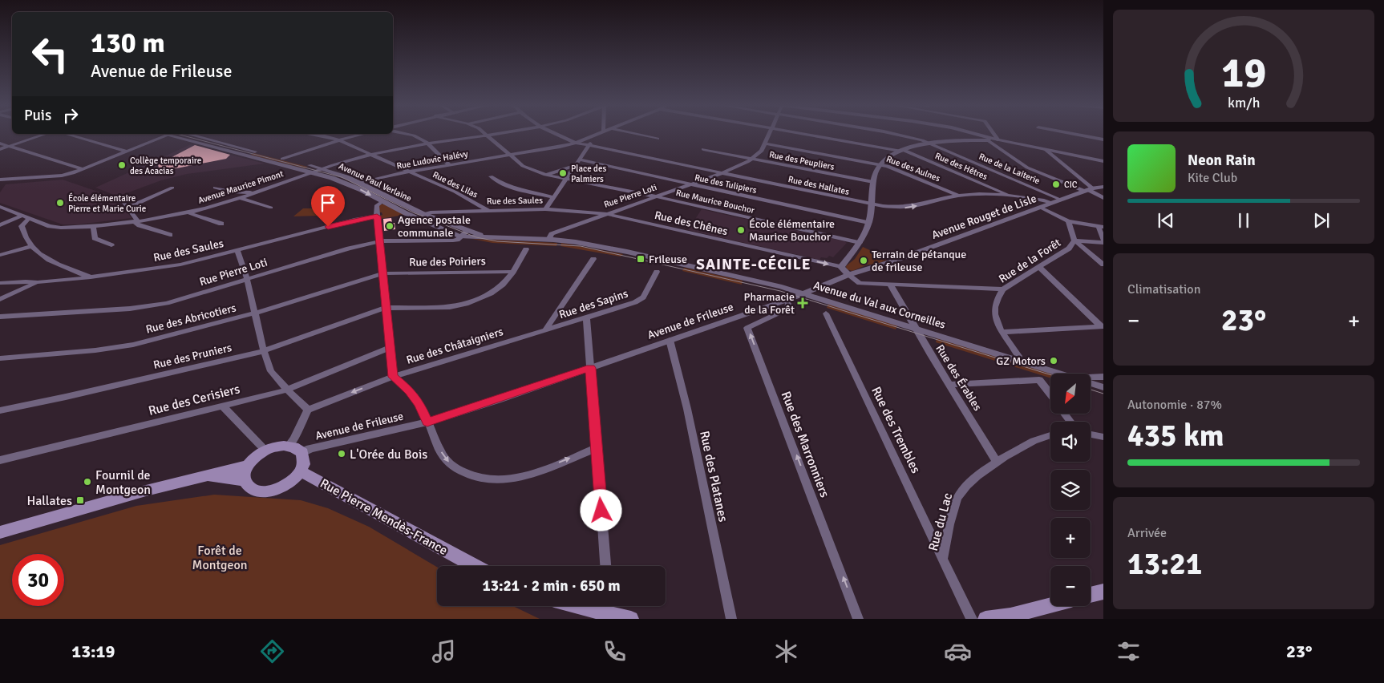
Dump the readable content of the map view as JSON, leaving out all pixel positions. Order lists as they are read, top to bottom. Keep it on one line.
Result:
{"streets":{"main road":["Rue Pierre Mendès-France"],"street":["Rue Ludovic Halévy","Rue des Peupliers","Rue des Hêtres","Rue des Aulnes","Rue de la Laiterie","Avenue Paul Verlaine","Rue des Tulipiers","Rue des Lilas","Rue des Hallates","Avenue Maurice Pimont","Rue Pierre Loti","Rue des Saules","Rue Maurice Bouchor","Avenue Rouget de Lisle","Rue des Chênes","Rue de la Forêt","Rue des Poiriers","Rue des Sapins","Avenue du Val aux Corneilles","Rue des Abricotiers","Avenue de Frileuse","Rue des Châtaigniers","Rue des Pruniers","Rue des Érables","Rue des Cerisiers","Rue des Trembles","Rue des Marronniers","Rue des Platanes","Rue du Lac"]},"crossings":[["Rue Ludovic Halévy","Avenue Paul Verlaine"],["Rue Ludovic Halévy","Rue des Lilas"],["Rue Ludovic Halévy","Rue des Hallates"],["Rue Ludovic Halévy","Rue Maurice Bouchor"],["Rue des Peupliers","Rue Pierre Loti"],["Rue des Hêtres","Rue des Hallates"],["Rue des Aulnes","Rue des Hallates"],["Rue des Aulnes","Rue Pierre Loti"],["Rue de la Laiterie","Avenue Rouget de Lisle"],["Avenue Paul Verlaine","Avenue Maurice Pimont"],["Avenue Paul Verlaine","Rue Pierre Loti"],["Avenue Paul Verlaine","Rue des Saules"],["Avenue Paul Verlaine","Avenue du Val aux Corneilles"],["Rue des Tulipiers","Rue Pierre Loti"],["Rue des Lilas","Avenue Maurice Pimont"],["Rue des Lilas","Rue des Saules"],["Rue des Hallates","Rue Pierre Loti"],["Rue des Hallates","Avenue Rouget de Lisle"],["Avenue Maurice Pimont","Rue Maurice Bouchor"],["Rue Pierre Loti","Rue des Saules"],["Rue Pierre Loti","Rue Maurice Bouchor"],["Rue Pierre Loti","Rue des Chênes"],["Rue Pierre Loti","Avenue du Val aux Corneilles"],["Rue des Saules","Rue des Chênes"],["Avenue Rouget de Lisle","Avenue de Frileuse"],["Rue de la Forêt","Avenue du Val aux Corneilles"],["Rue des Poiriers","Rue des Abricotiers"],["Rue des Poiriers","Rue des Pruniers"],["Rue des Sapins","Rue des Châtaigniers"],["Avenue du Val aux Corneilles","Avenue de Frileuse"],["Avenue du Val aux Corneilles","Rue des Érables"],["Avenue de Frileuse","Rue des Marronniers"],["Avenue de Frileuse","Rue des Platanes"],["Avenue de Frileuse","Rue Pierre Mendès-France"],["Rue des Érables","Rue du Lac"],["Rue des Trembles","Rue du Lac"]],"one_way":["Rue des Chênes","Rue des Châtaigniers","Rue des Marronniers"],"districts":["SAINTE-CÉCILE"],"parks":["Forêt de Montgeon"],"places":{"other":["Collège temporaire des Acacias","Place des Palmiers","CIC","École élémentaire Pierre et Marie Curie","Agence postale communale","École élémentaire Maurice Bouchor","Terrain de pétanque de frileuse","GZ Motors","L'Orée du Bois","Fournil de Montgeon"],"transit":["Frileuse","Hallates"],"health":["Pharmacie de la Forêt"]},"north":"bottom left","page":{"turn":["130 m","Avenue de Frileuse"],"then":"Puis","song":["Neon Rain","Kite Club"],"tile":["Climatisation",["Autonomie · 87%","435 km"],["Arrivée","13:21"]],"heat":["−","23°","+"],"map_buttons":["+","−"],"limit":"30","trip":"13:21 · 2 min · 650 m","tabs":["13:19","23°"],"gauge":["19","km/h"]}}
